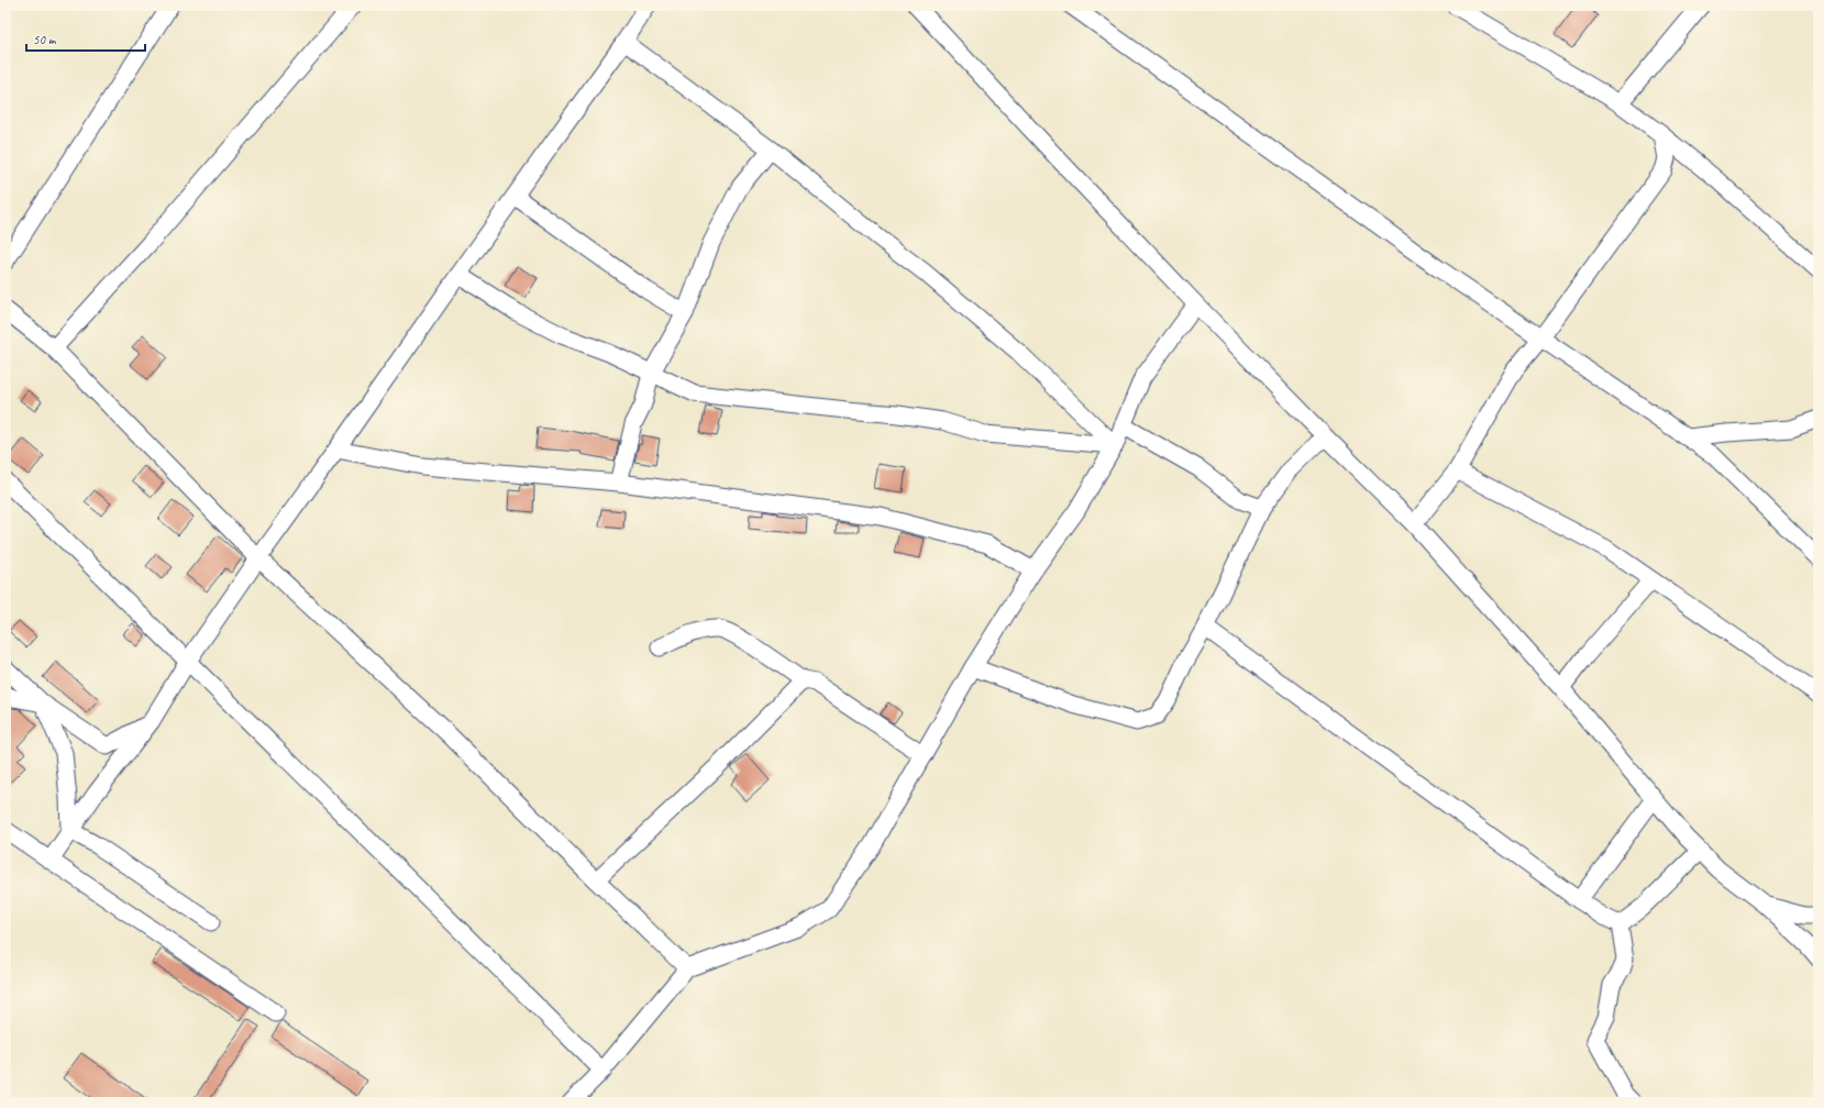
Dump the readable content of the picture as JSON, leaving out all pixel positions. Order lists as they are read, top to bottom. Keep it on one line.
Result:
{"scale_bar":"50 m"}
